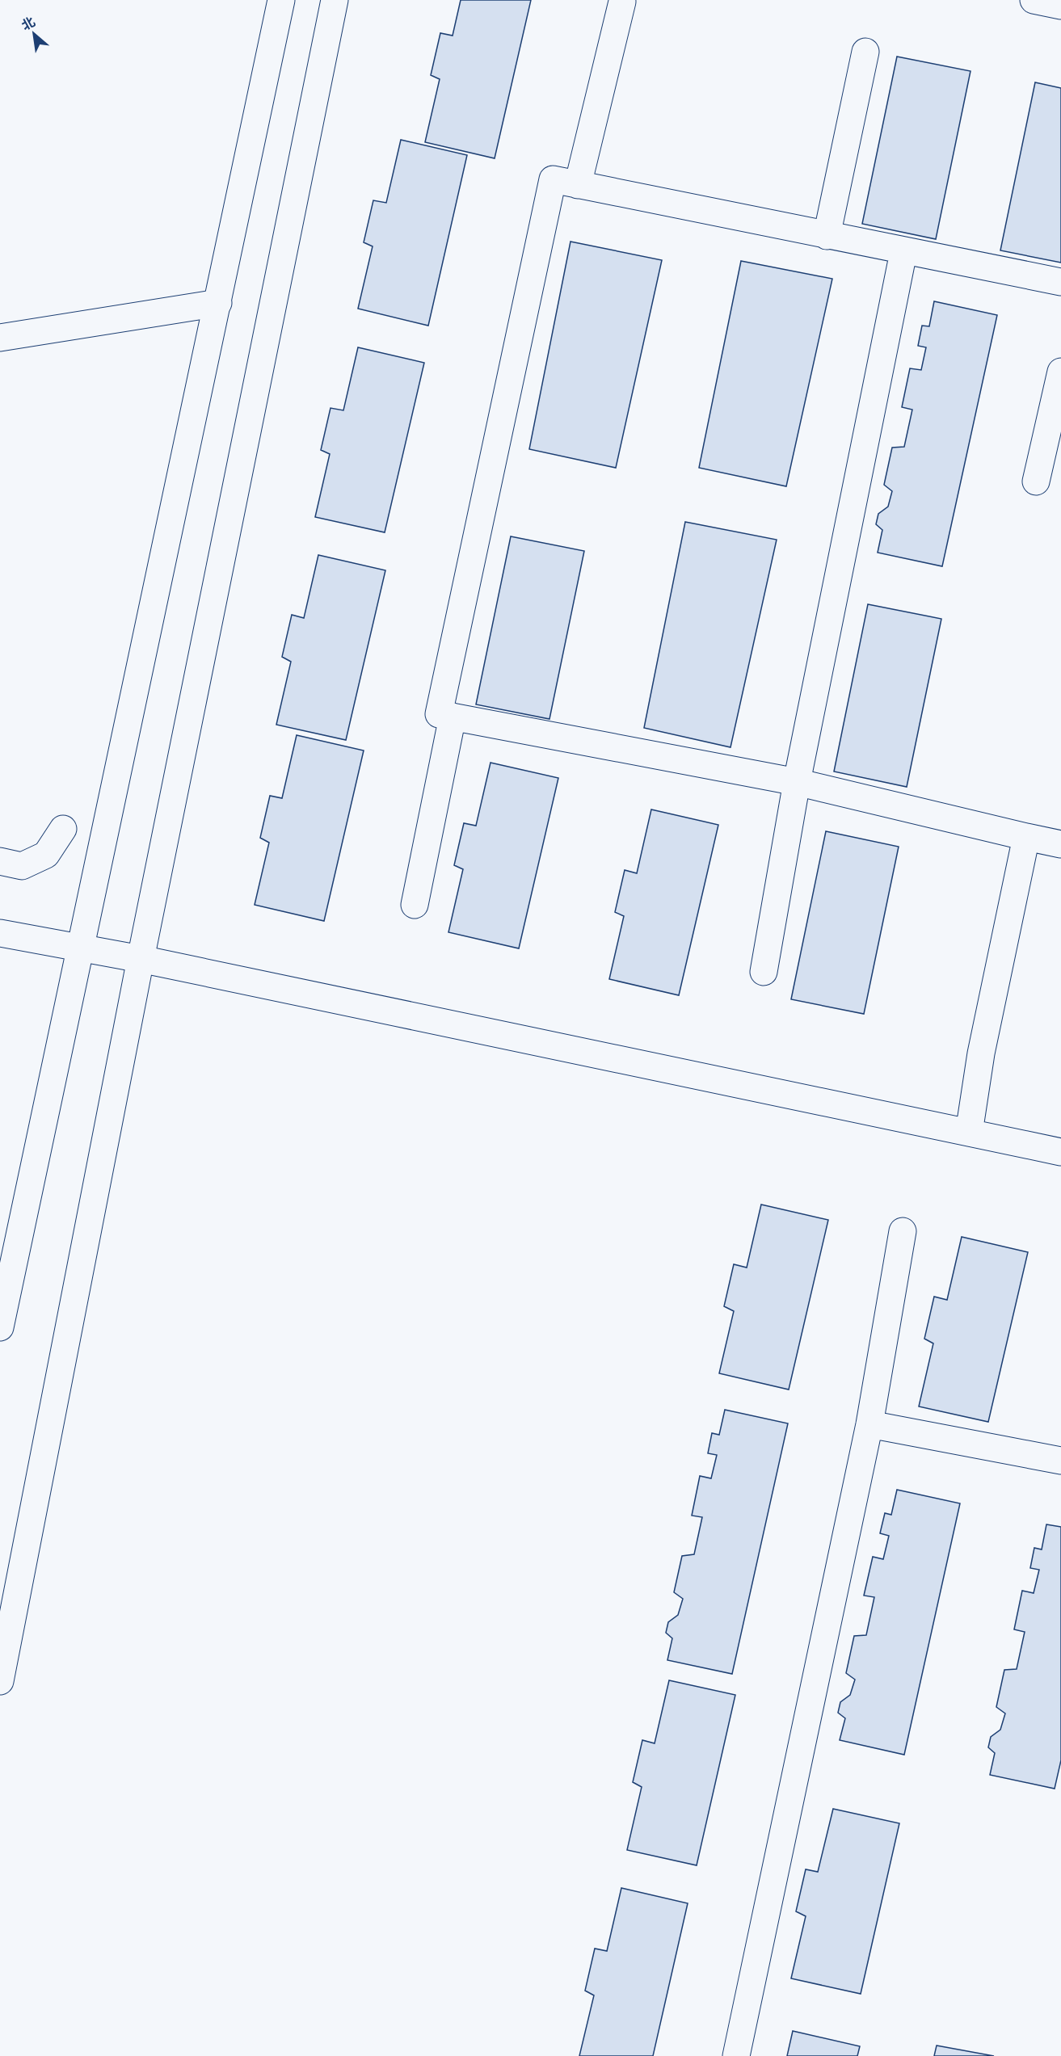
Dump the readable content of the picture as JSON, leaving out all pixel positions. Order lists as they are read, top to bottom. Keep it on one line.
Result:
{"north":"top left"}
